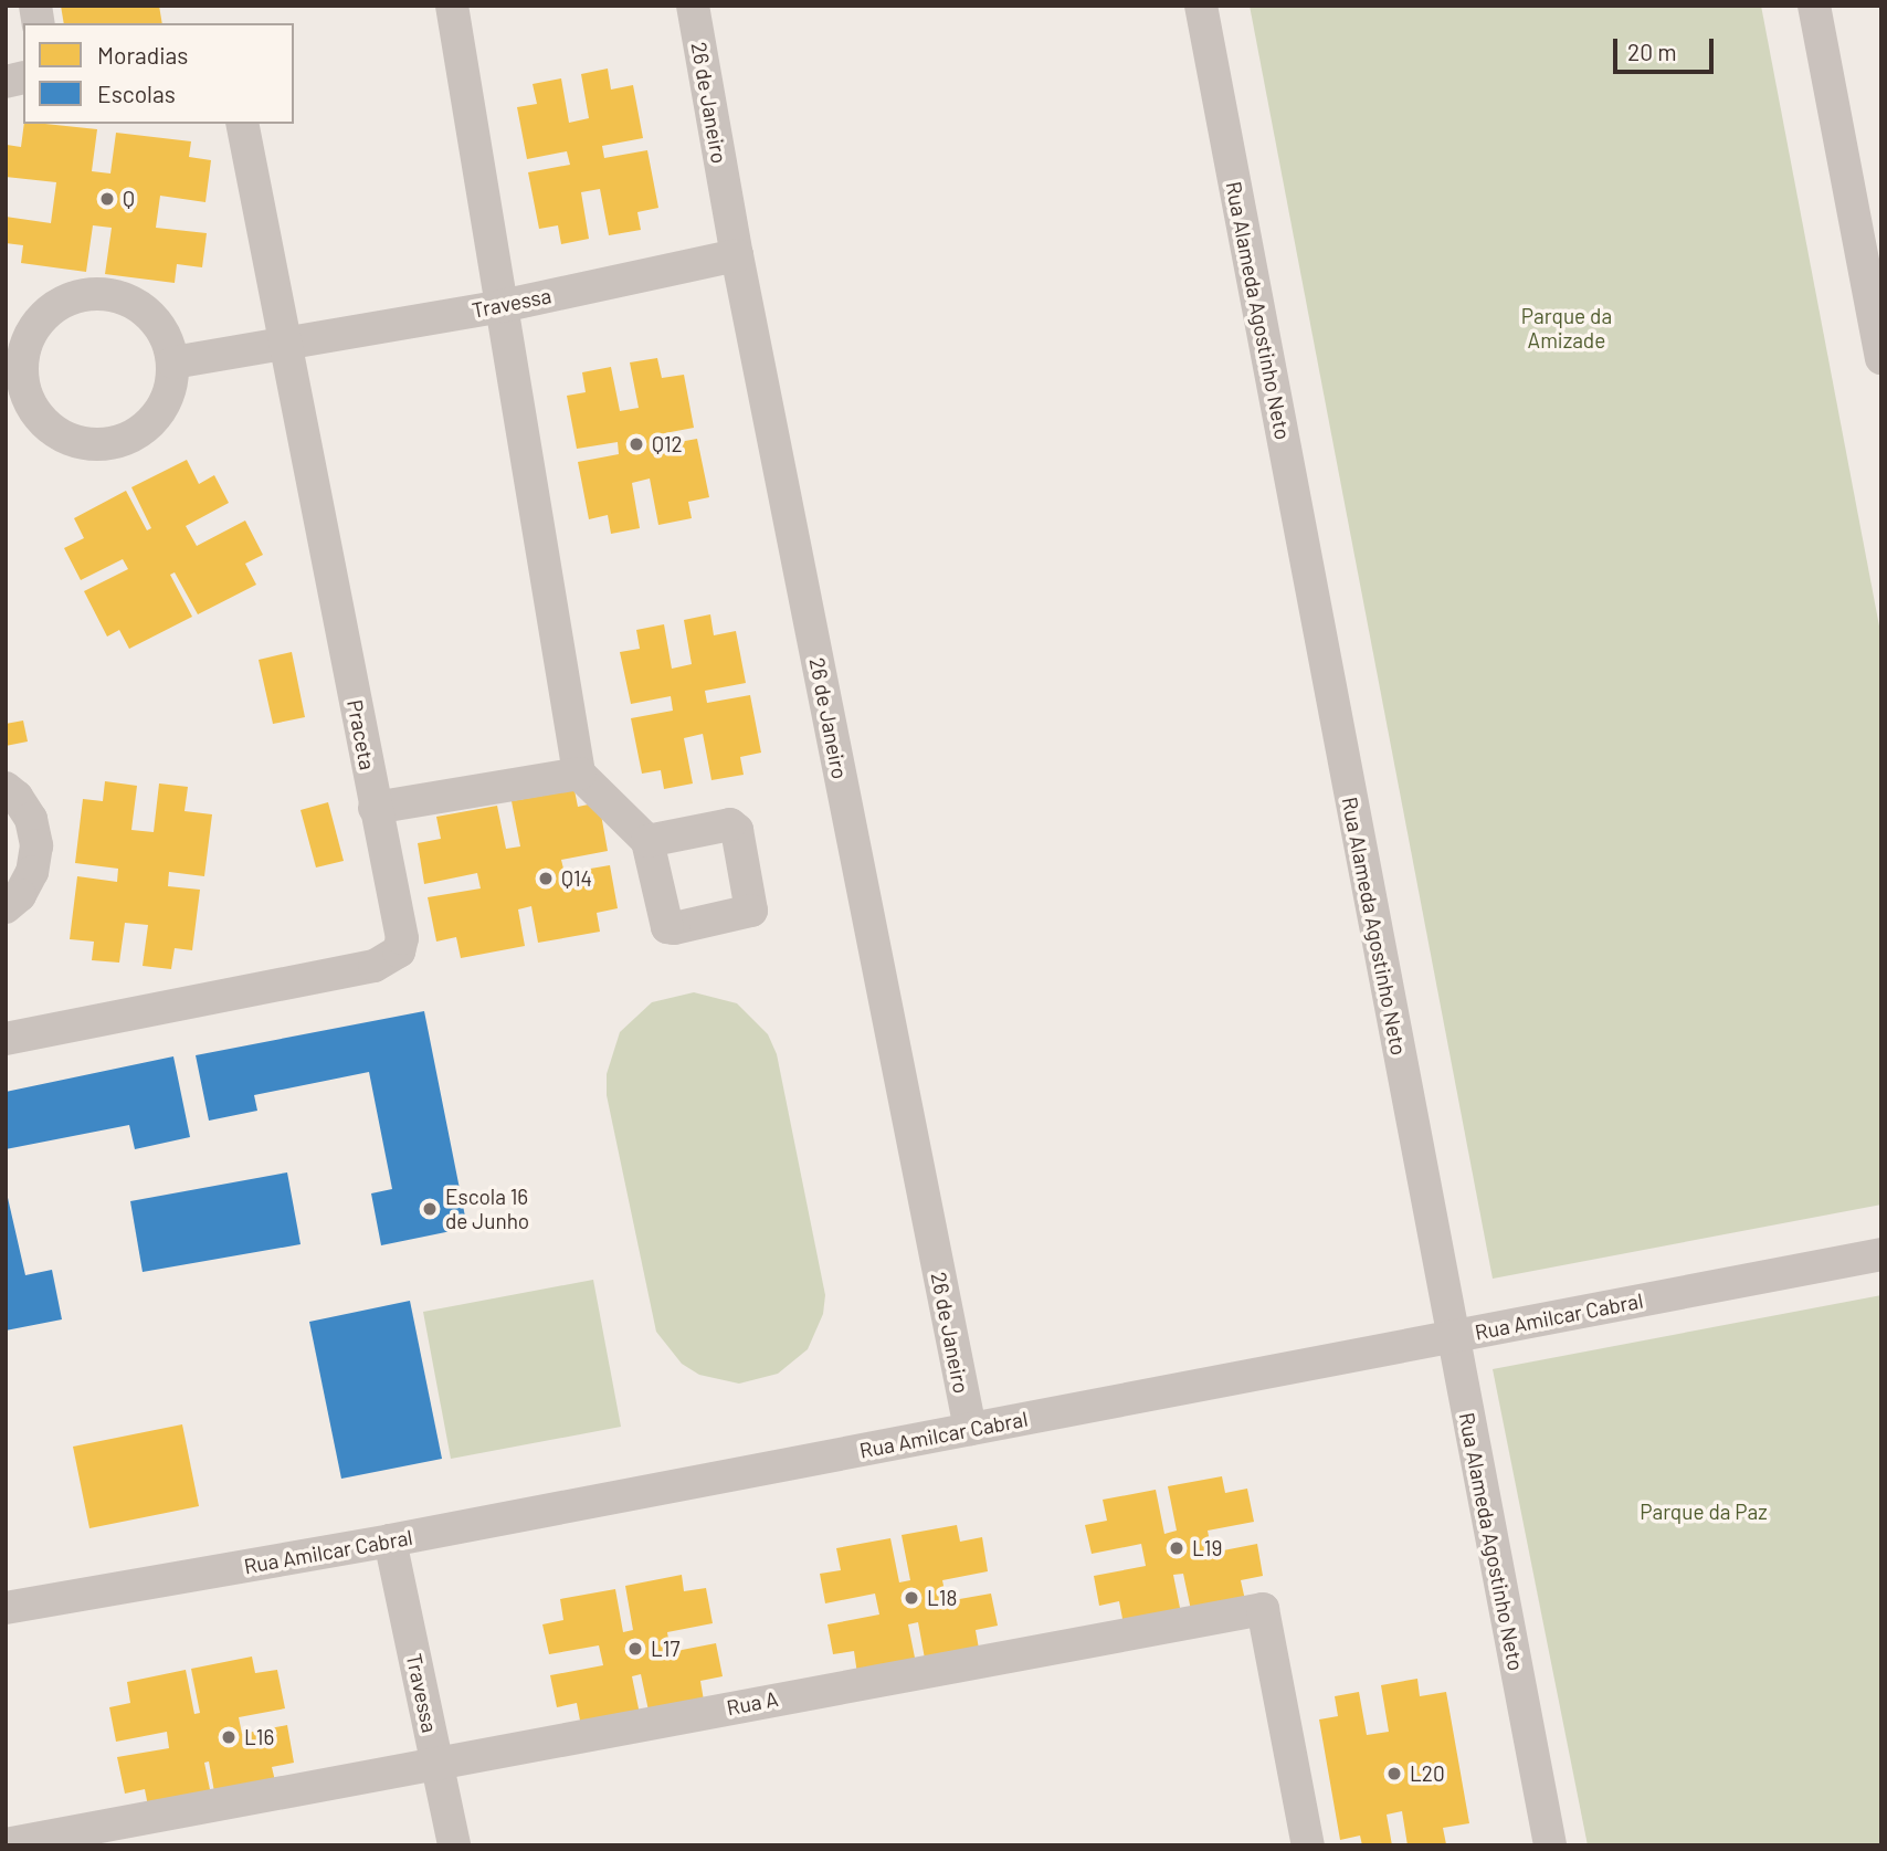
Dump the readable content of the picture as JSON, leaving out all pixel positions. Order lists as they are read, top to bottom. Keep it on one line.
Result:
{"streets":{"street":["26 de Janeiro","Travessa","Rua Alameda Agostinho Neto","Praceta","Rua Amilcar Cabral","Rua A"]},"crossings":[["26 de Janeiro","Travessa"],["26 de Janeiro","Rua Amilcar Cabral"],["Travessa","Praceta"],["Travessa","Rua Amilcar Cabral"],["Travessa","Rua A"],["Rua Alameda Agostinho Neto","Rua Amilcar Cabral"]],"parks":["Parque da Amizade","Parque da Paz"],"places":["Q","Q12","Q14","Escola 16 de Junho","L19","L18","L17","L16","L20"],"legend":["Moradias","Escolas"],"scale_bar":"20 m"}
